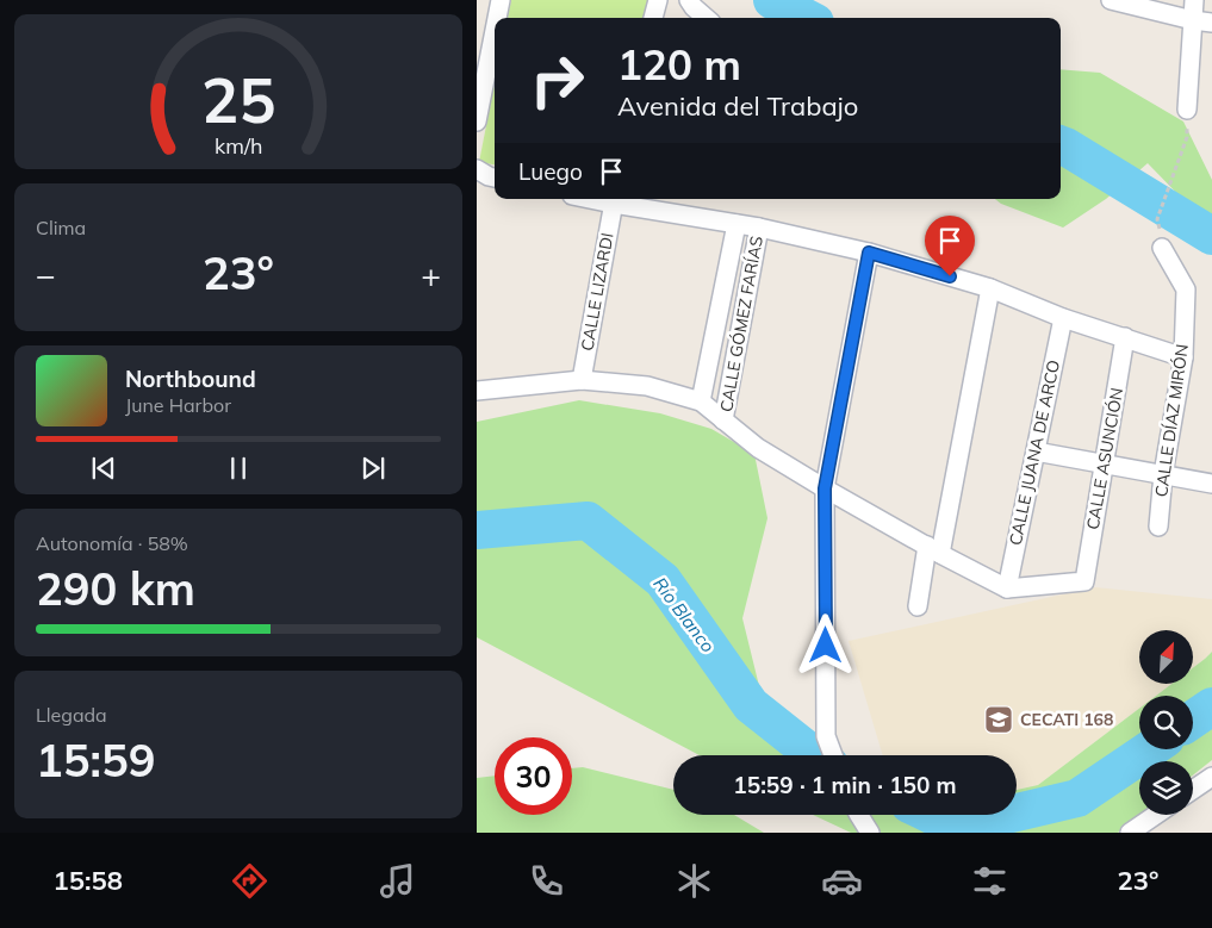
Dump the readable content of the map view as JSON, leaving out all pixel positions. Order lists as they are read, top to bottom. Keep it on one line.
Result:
{"streets":{"street":["CALLE LIZARDI","CALLE GÓMEZ FARÍAS","CALLE DÍAZ MIRÓN","CALLE JUANA DE ARCO","CALLE ASUNCIÓN"]},"crossings":[["CALLE JUANA DE ARCO","CALLE ASUNCIÓN"]],"water":["Río Blanco"],"places":{"school or university":["CECATI 168"]},"north":"top right","page":{"turn":["120 m","Avenida del Trabajo"],"then":"Luego","tile":["Clima",["Autonomía · 58%","290 km"],["Llegada","15:59"]],"heat":["−","23°","+"],"song":["Northbound","June Harbor"],"limit":"30","trip":"15:59 · 1 min · 150 m","tabs":["15:58","23°"],"gauge":["25","km/h"]}}
